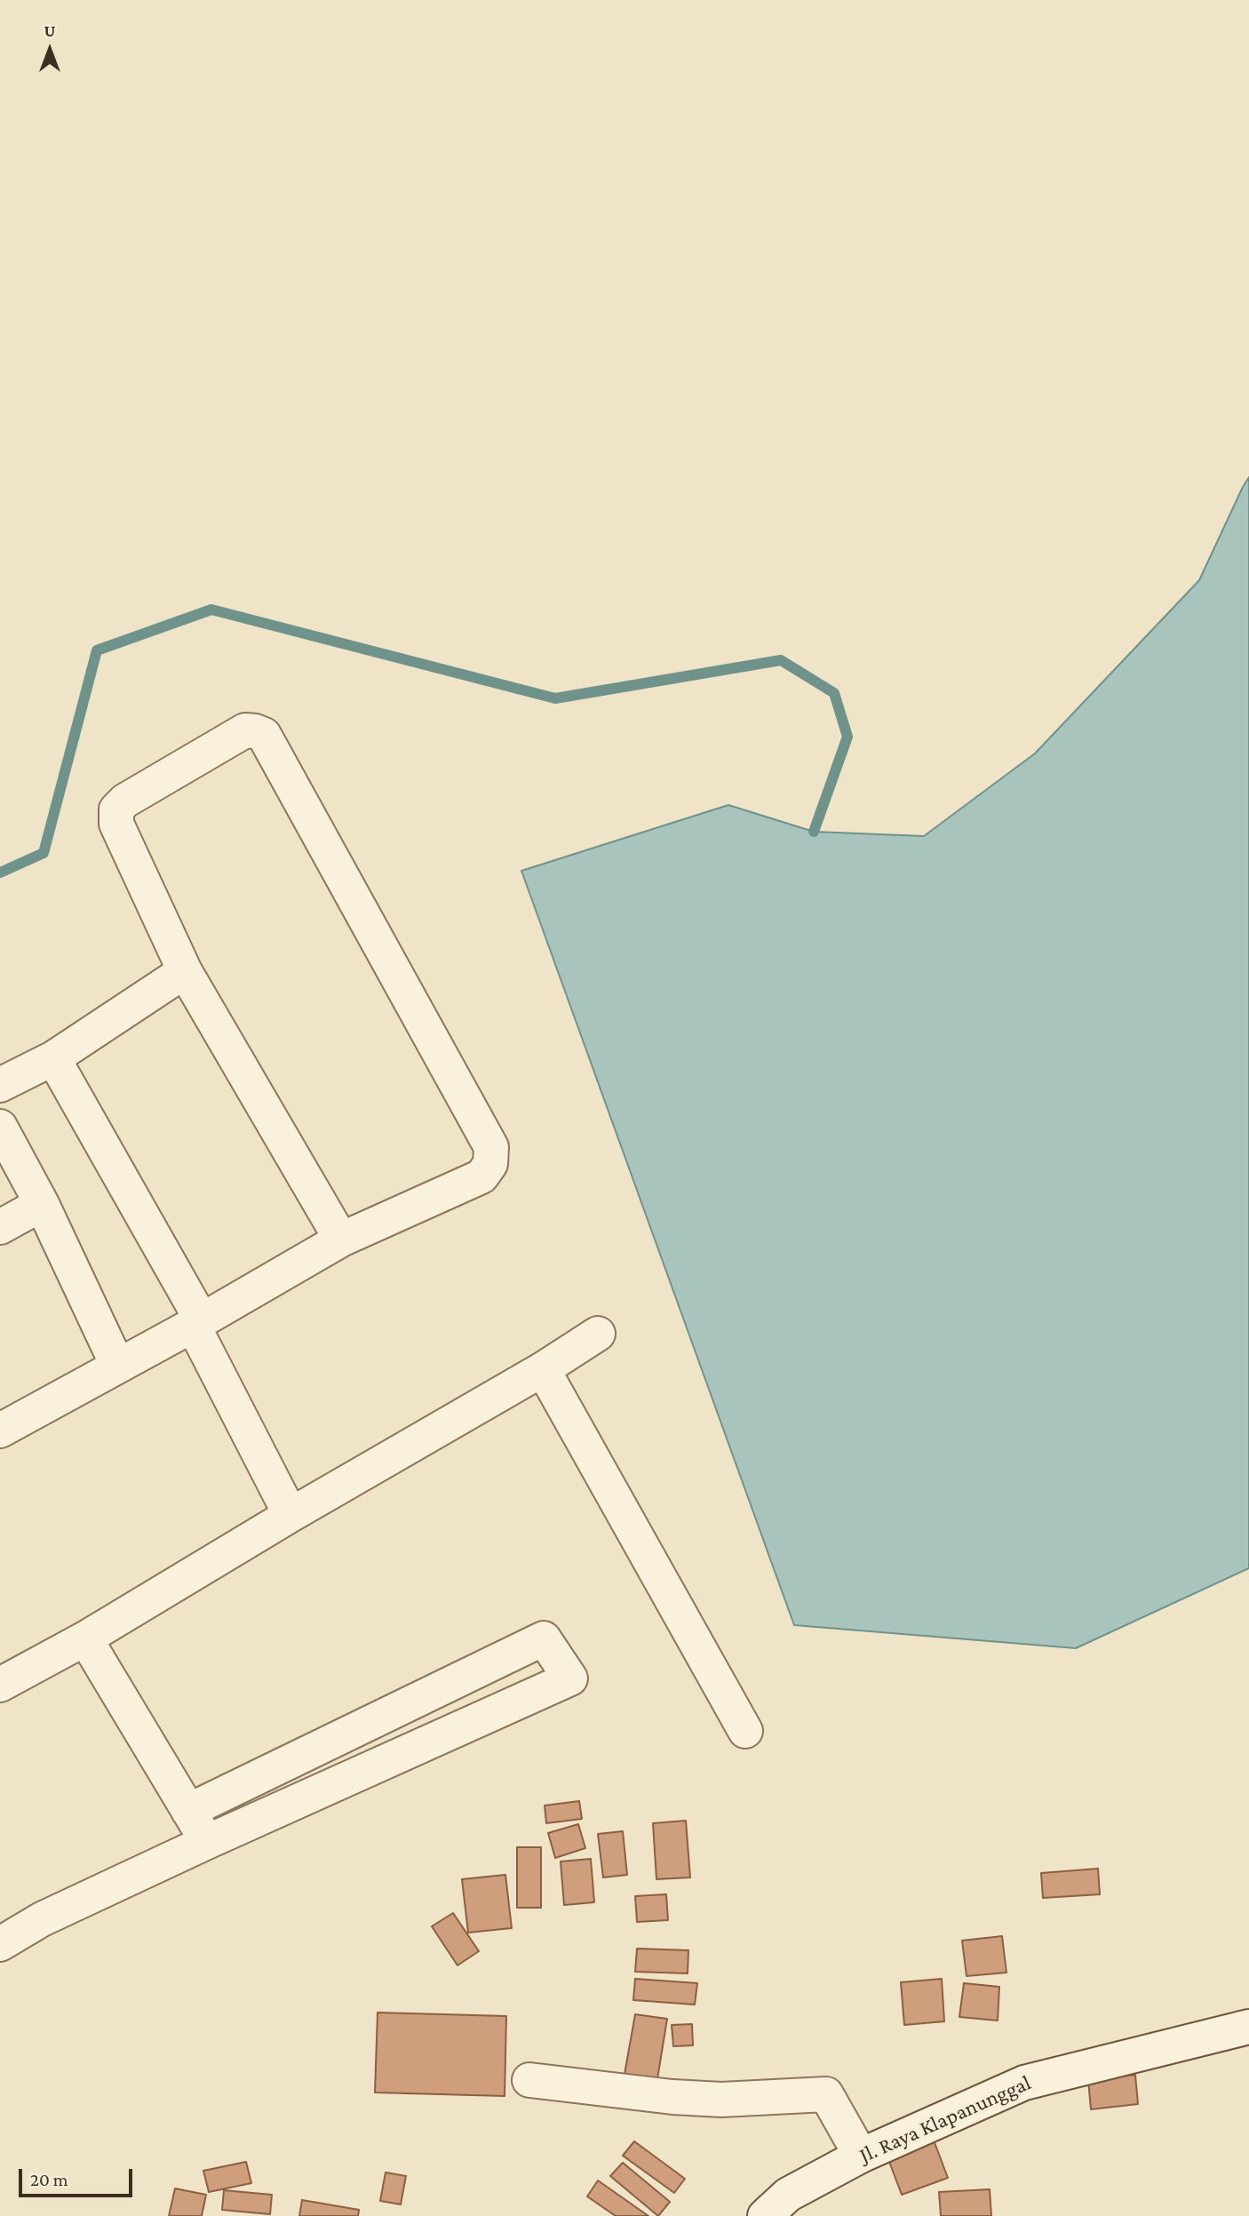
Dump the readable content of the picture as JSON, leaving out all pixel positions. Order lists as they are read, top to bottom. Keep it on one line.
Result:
{"streets":{"street":["Jl. Raya Klapanunggal"]},"scale_bar":"20 m","north":"top"}
